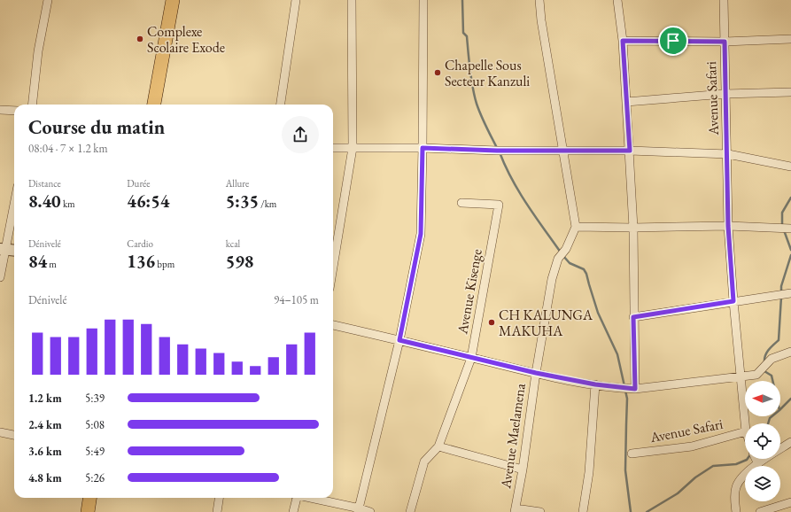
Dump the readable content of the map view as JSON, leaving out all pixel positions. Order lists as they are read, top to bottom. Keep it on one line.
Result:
{"streets":{"street":["Avenue Safari","Avenue Kisenge","Avenue Maelamena"]},"places":["Complexe Scolaire Exode","Chapelle Sous Secteur Kanzuli","CH KALUNGA MAKUHA"],"north":"left","page":{"heading":["Course du matin","08:04 · 7 × 1.2 km"],"stats":[["Distance","8.40 km"],["Durée","46:54"],["Allure","5:35 /km"],["Dénivelé","84 m"],["Cardio","136 bpm"],["kcal","598"]],"chart":["Dénivelé","94–105 m"],"list":[{"name":"1.2 km","note":"5:39"},{"name":"2.4 km","note":"5:08"},{"name":"3.6 km","note":"5:49"},{"name":"4.8 km","note":"5:26"}]}}
